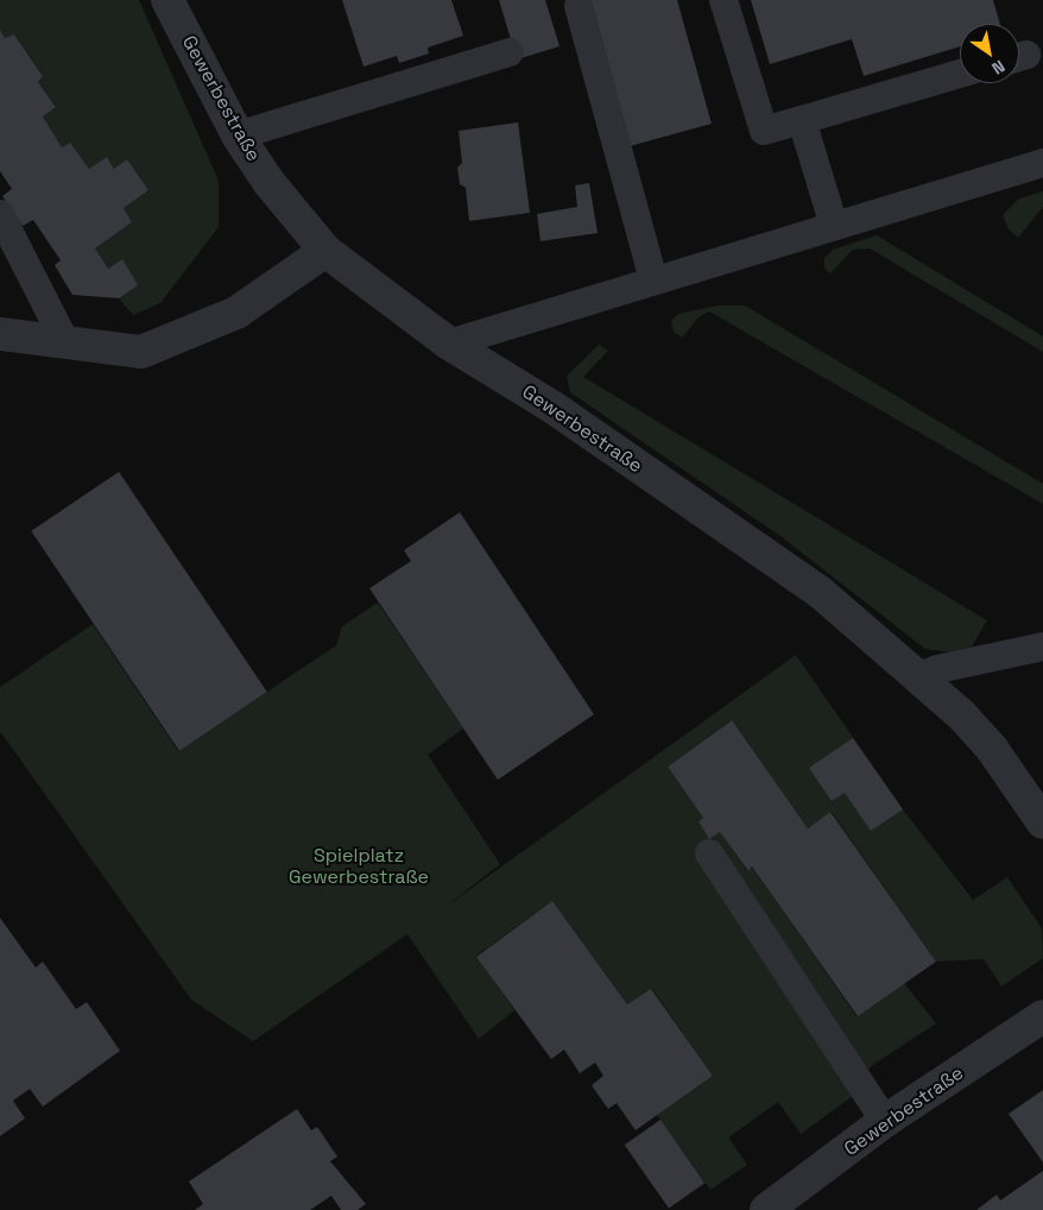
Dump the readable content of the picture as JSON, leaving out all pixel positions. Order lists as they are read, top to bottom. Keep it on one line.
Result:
{"streets":{"street":["Gewerbestraße"]},"parks":["Spielplatz Gewerbestraße"],"north":"bottom right"}
